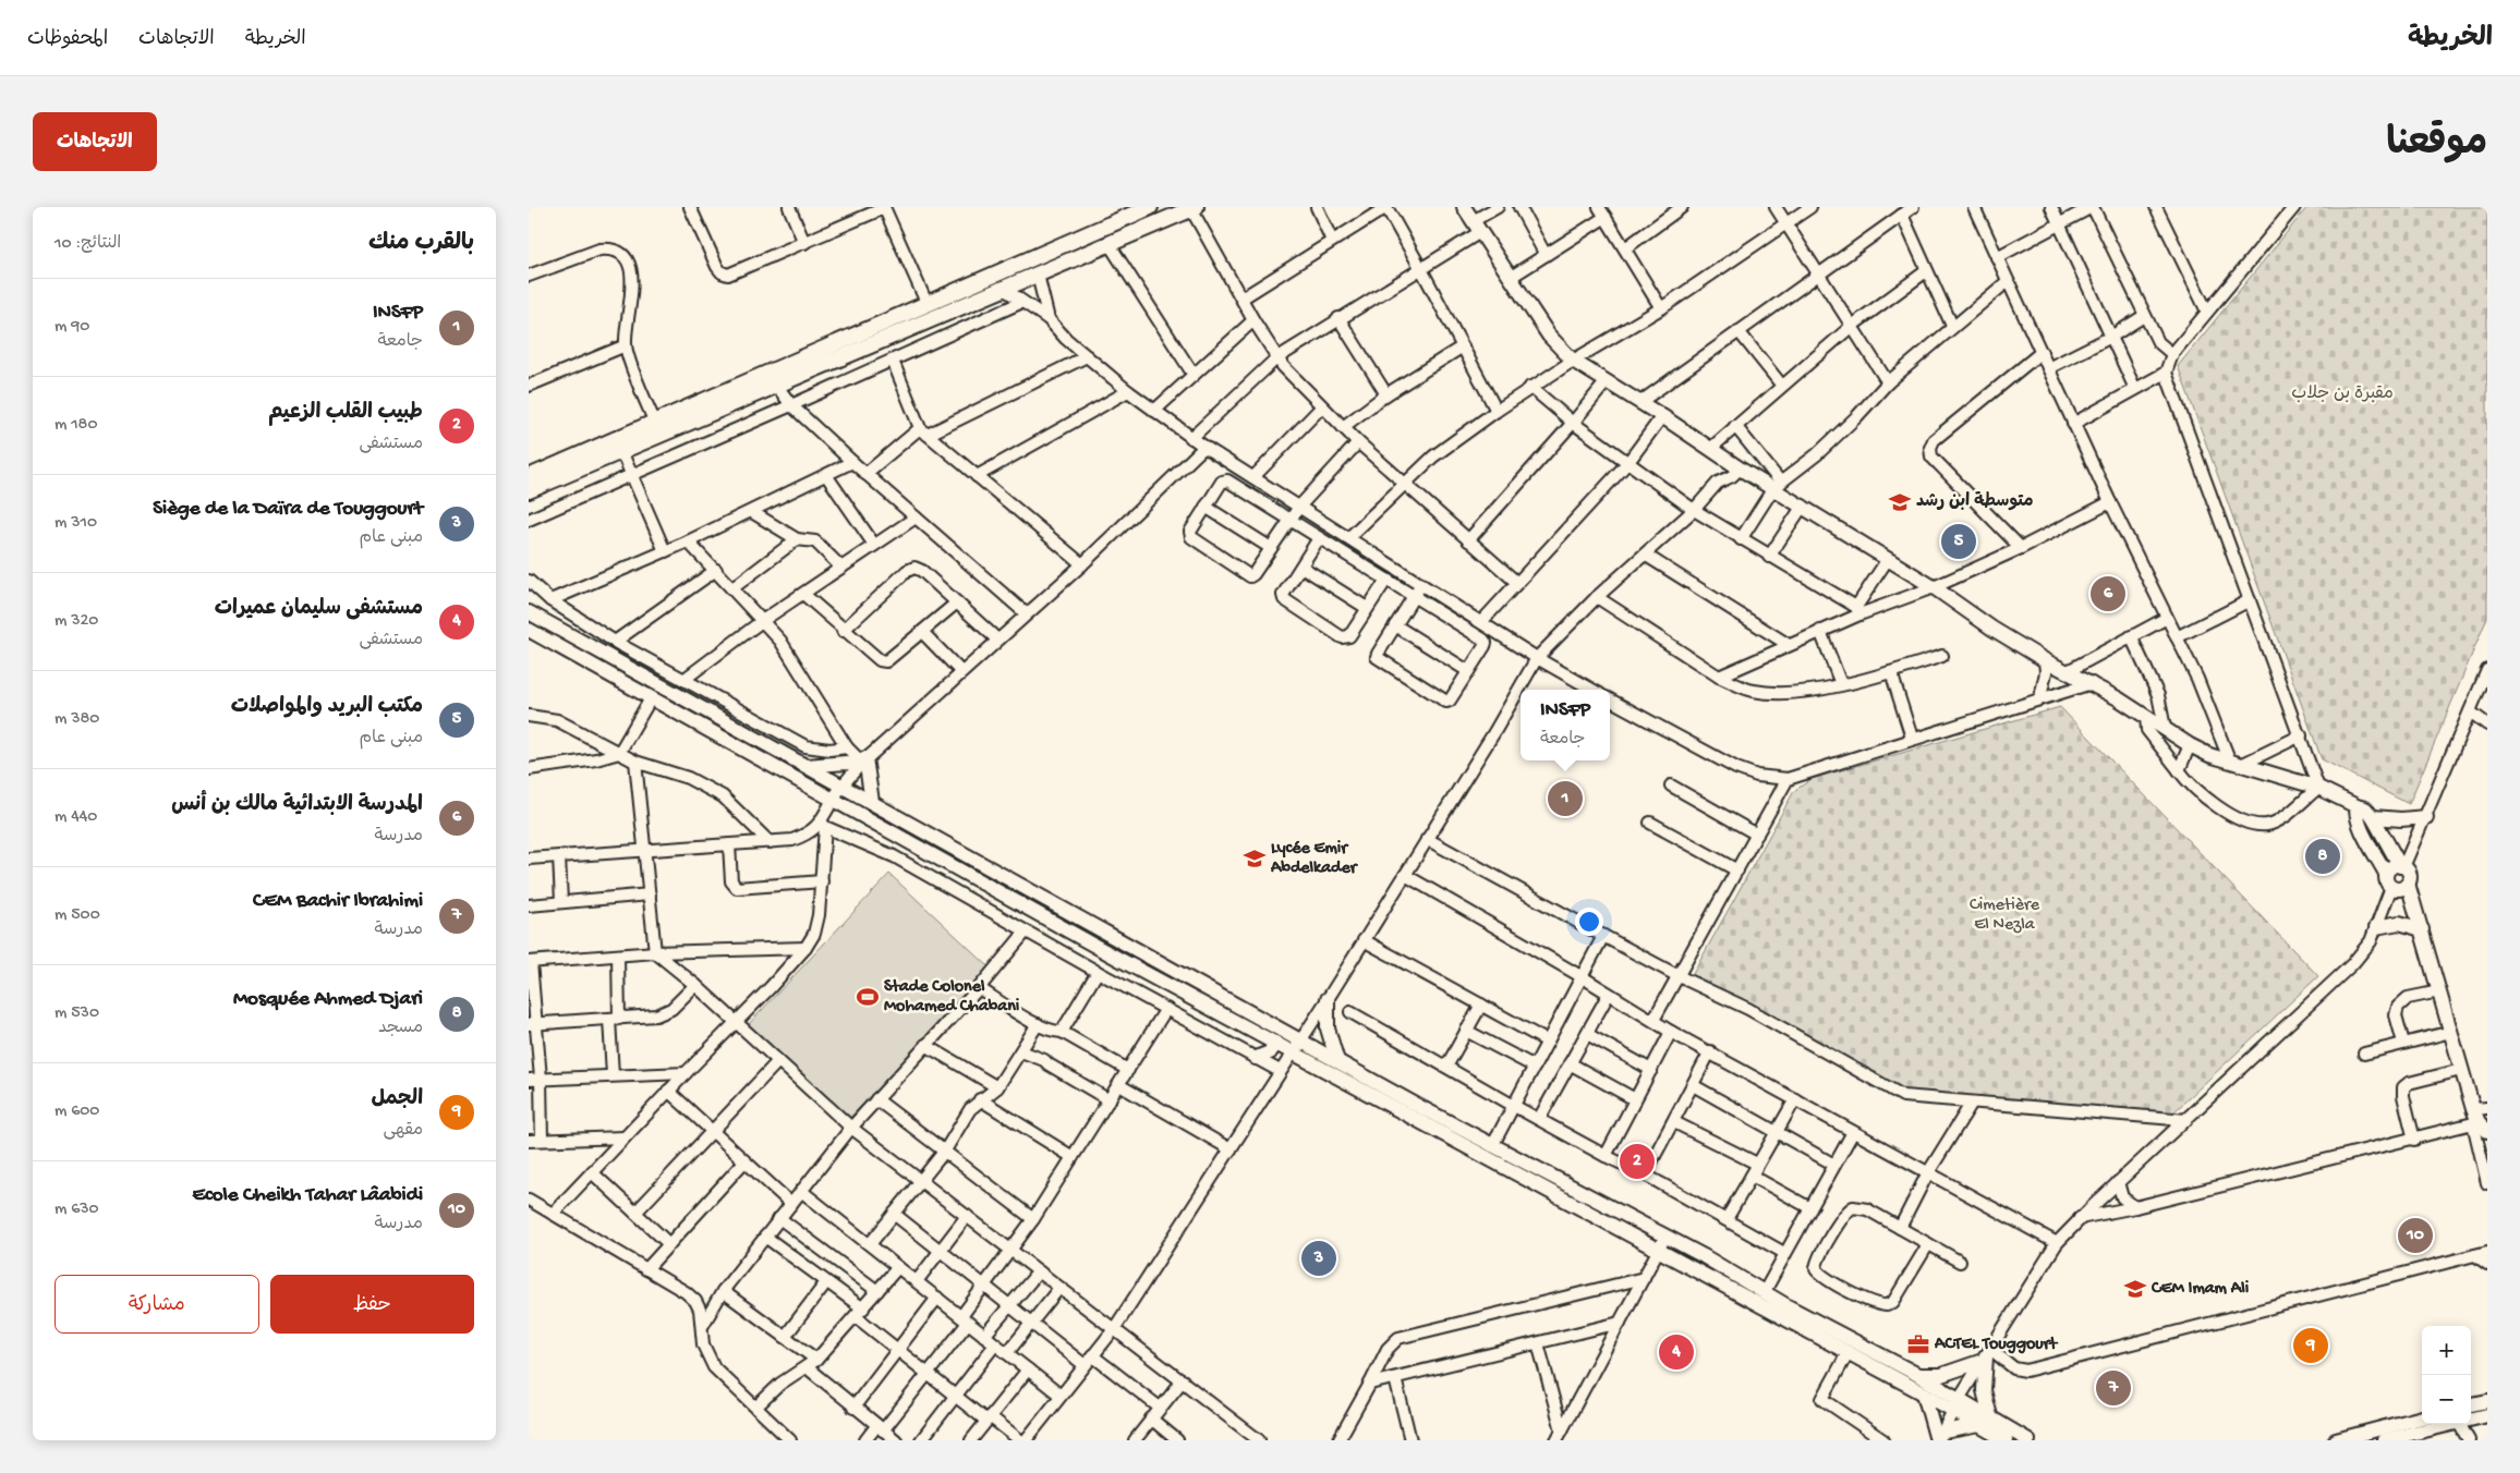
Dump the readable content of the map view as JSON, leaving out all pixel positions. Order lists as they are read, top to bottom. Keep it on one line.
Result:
{"parks":["مقبرة بن جلاب","Cimetière El Nezla"],"places":{"school or university":["متوسطة ابن رشد","Lycée Emir Abdelkader","CEM Imam Ali"],"sports":["Stade Colonel Mohamed Chabani"],"office":["ACTEL Touggourt"]},"page":{"header":"الخريطة","nav":["الخريطة","الاتجاهات","المحفوظات"],"title":"موقعنا","buttons":["الاتجاهات",["حفظ","مشاركة"]],"heading":["بالقرب منك","النتائج: 10"],"list":[{"mark":"1","name":"INSFP","note":"جامعة","value":"90 m"},{"mark":"2","name":"طبيب القلب الزعيم","note":"مستشفى","value":"180 m"},{"mark":"3","name":"Siège de la Daïra de Touggourt","note":"مبنى عام","value":"310 m"},{"mark":"4","name":"مستشفى سليمان عميرات","note":"مستشفى","value":"320 m"},{"mark":"5","name":"مكتب البريد والمواصلات","note":"مبنى عام","value":"380 m"},{"mark":"6","name":"المدرسة الابتدائية مالك بن أنس","note":"مدرسة","value":"440 m"},{"mark":"7","name":"CEM Bachir Ibrahimi","note":"مدرسة","value":"500 m"},{"mark":"8","name":"Mosquée Ahmed Djari","note":"مسجد","value":"530 m"},{"mark":"9","name":"الجمل","note":"مقهى","value":"600 m"},{"mark":"10","name":"Ecole Cheikh Tahar Lâabidi","note":"مدرسة","value":"630 m"}],"pins":["5","6","1","8","2","10","3","9","4","7"],"popup":["INSFP","جامعة"],"map_buttons":["+","−"]}}
